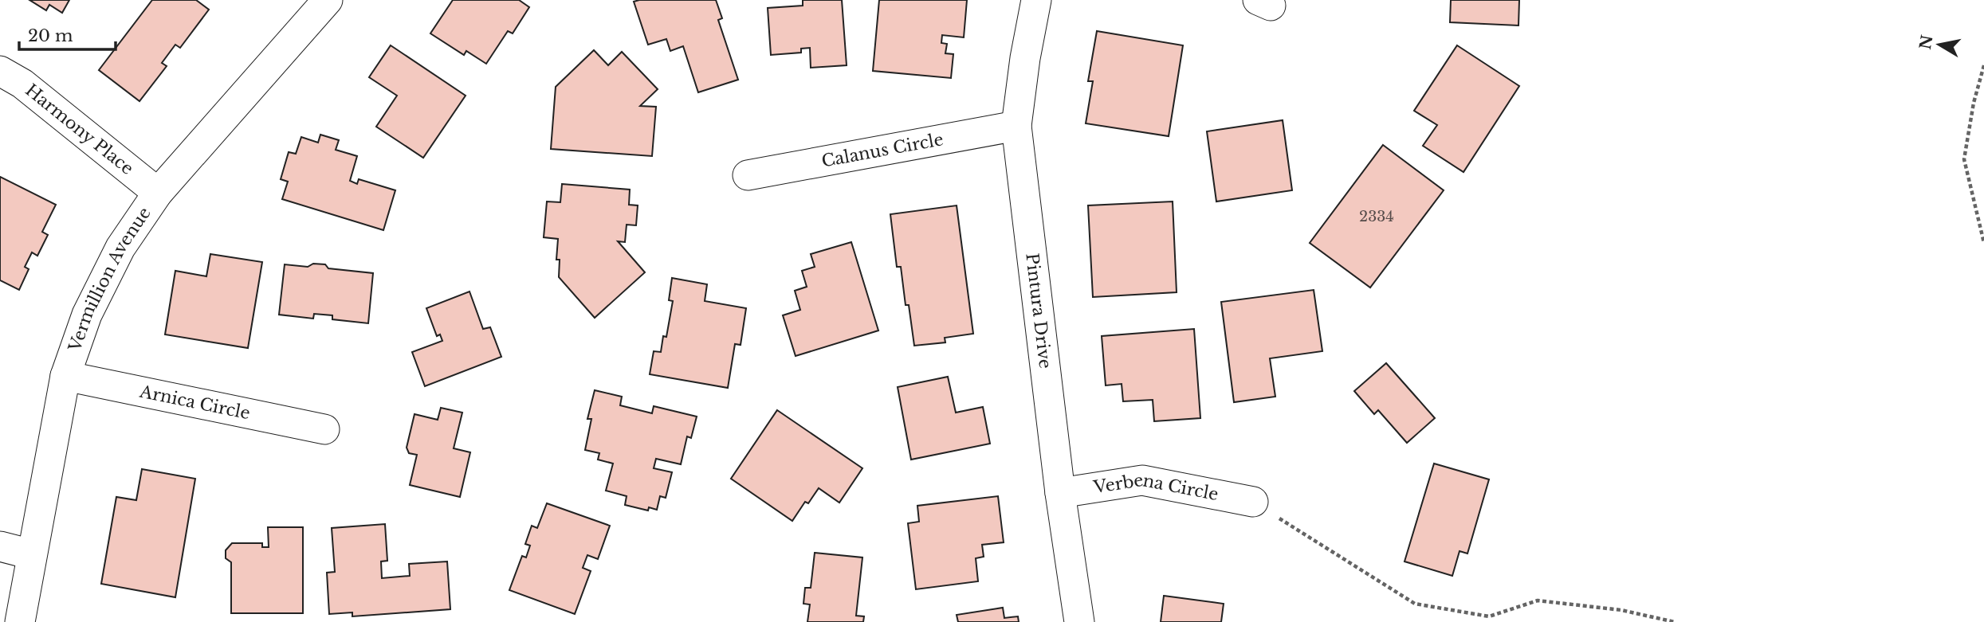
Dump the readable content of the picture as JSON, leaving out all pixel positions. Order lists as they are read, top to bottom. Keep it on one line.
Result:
{"streets":{"street":["Harmony Place","Calanus Circle","Vermillion Avenue","Pintura Drive","Arnica Circle","Verbena Circle"]},"crossings":[["Harmony Place","Vermillion Avenue"],["Calanus Circle","Pintura Drive"],["Vermillion Avenue","Arnica Circle"],["Pintura Drive","Verbena Circle"]],"house_numbers":["2334"],"scale_bar":"20 m","north":"left"}
